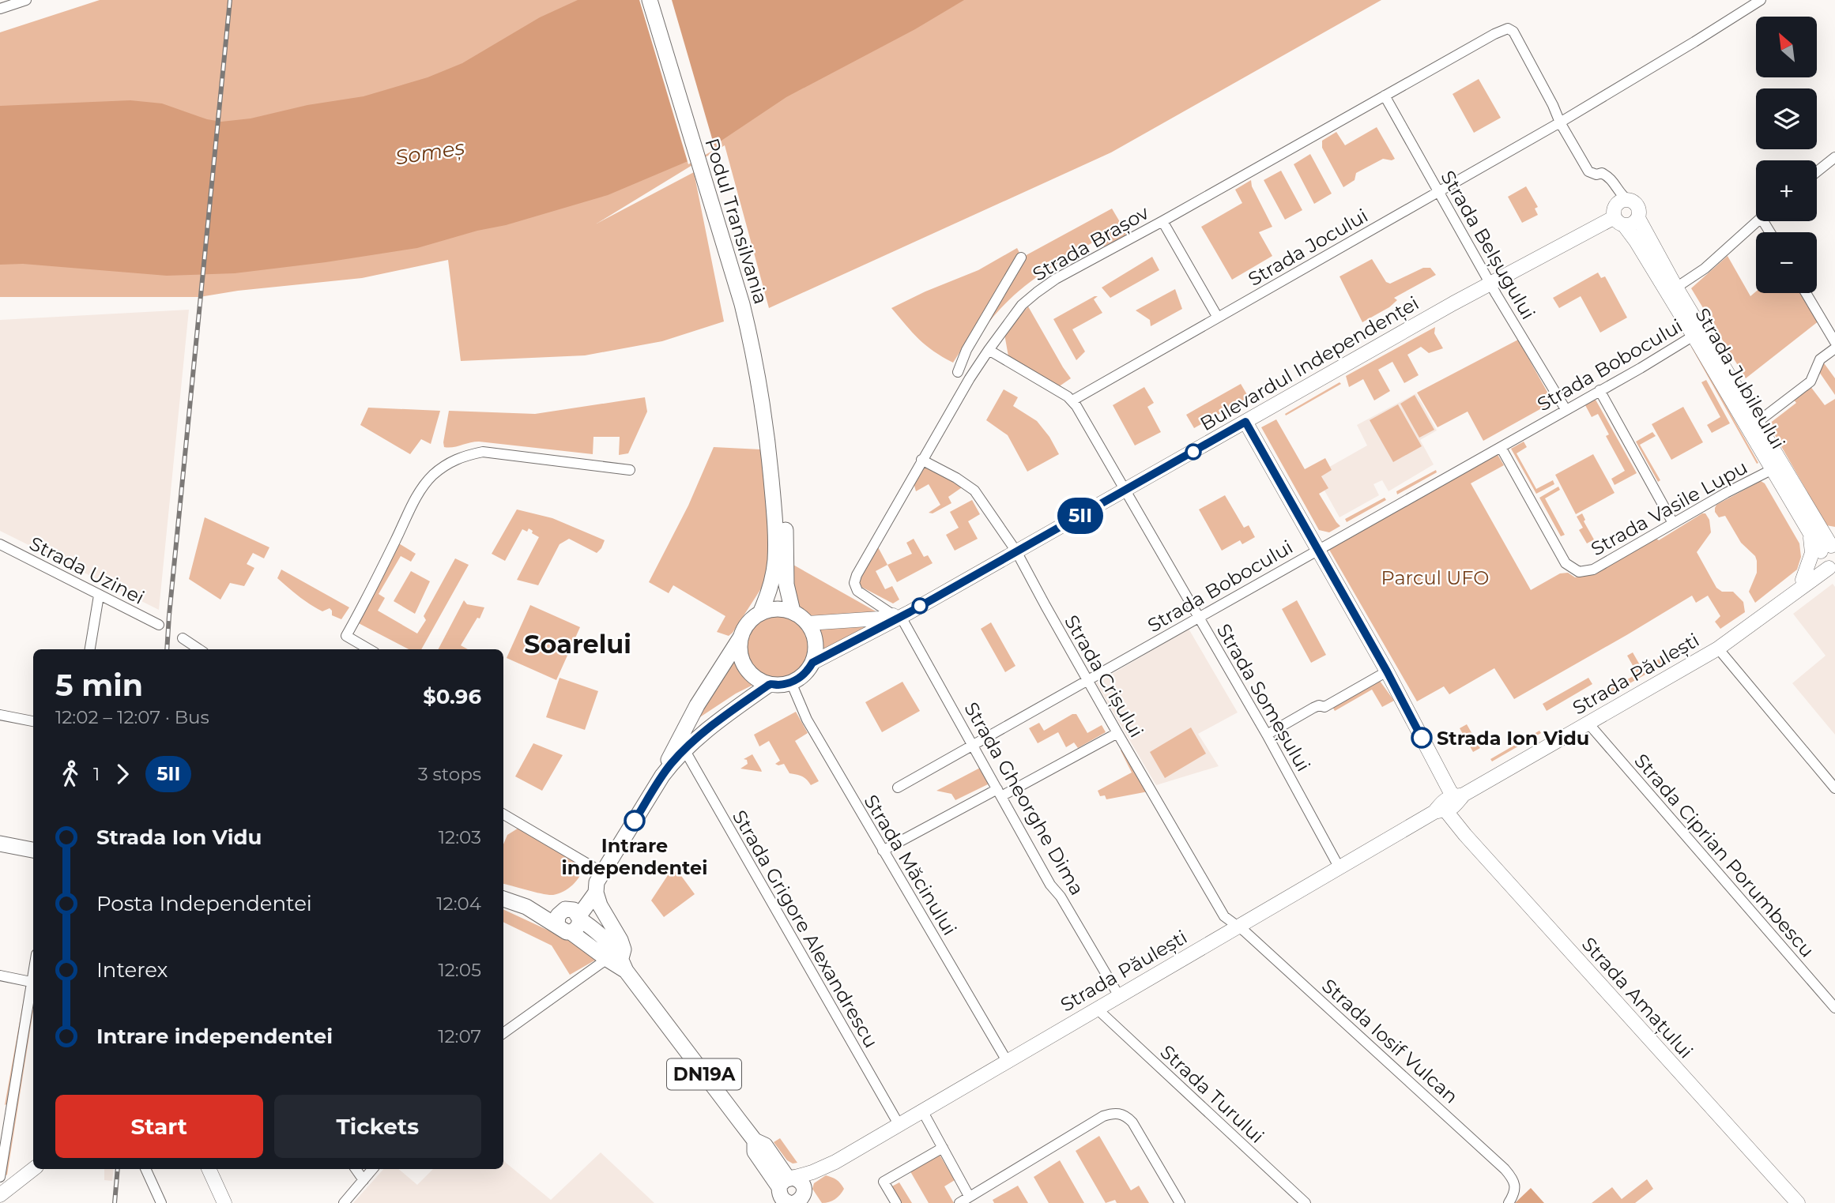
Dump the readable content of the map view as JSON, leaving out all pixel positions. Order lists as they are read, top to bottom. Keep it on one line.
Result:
{"streets":{"main road":["Podul Transilvania","Bulevardul Independenței","DN19A"],"street":["Strada Brașov","Strada Belșugului","Strada Jocului","Strada Bobocului","Strada Jubileului","Strada Vasile Lupu","Strada Uzinei","Strada Păulești","Strada Crișului","Strada Someșului","Strada Gheorghe Dima","Strada Ciprian Porumbescu","Strada Măcinului","Strada Grigore Alexandrescu","Strada Amațului","Strada Iosif Vulcan","Strada Turului"]},"crossings":[["Strada Brașov","Strada Belșugului"],["Strada Brașov","Strada Jocului"],["Strada Brașov","Bulevardul Independenței"],["Strada Brașov","Strada Crișului"],["Strada Brașov","Strada Someșului"],["Strada Brașov","Strada Gheorghe Dima"],["Strada Belșugului","Strada Jocului"],["Strada Belșugului","Bulevardul Independenței"],["Strada Belșugului","Strada Bobocului"],["Strada Jocului","Strada Someșului"],["Bulevardul Independenței","Strada Jubileului"],["Bulevardul Independenței","Strada Crișului"],["Bulevardul Independenței","Strada Someșului"],["Bulevardul Independenței","Strada Gheorghe Dima"],["Bulevardul Independenței","Strada Măcinului"],["Strada Bobocului","Strada Jubileului"],["Strada Bobocului","Strada Vasile Lupu"],["Strada Bobocului","Strada Crișului"],["Strada Bobocului","Strada Someșului"],["Strada Bobocului","Strada Gheorghe Dima"],["Strada Jubileului","Strada Vasile Lupu"],["Strada Jubileului","Strada Păulești"],["Strada Păulești","Strada Crișului"],["Strada Păulești","Strada Someșului"],["Strada Păulești","Strada Gheorghe Dima"],["Strada Păulești","Strada Ciprian Porumbescu"],["Strada Păulești","Strada Măcinului"],["Strada Păulești","Strada Grigore Alexandrescu"],["Strada Păulești","Strada Amațului"],["Strada Păulești","Strada Iosif Vulcan"],["Strada Păulești","DN19A"],["Strada Păulești","Strada Turului"],["Strada Crișului","Strada Iosif Vulcan"]],"districts":["Soarelui"],"water":["Someș"],"parks":["Parcul UFO"],"places":["Strada Ion Vidu","Intrare independentei"],"lines":["bus line 5II"],"north":"top left","page":{"on_map":"5II","map_buttons":["+","−"],"heading":["5 min","12:02 – 12:07 · Bus","$0.96"],"legs":["1","5II","3 stops"],"list":[{"name":"Strada Ion Vidu","value":"12:03"},{"name":"Posta Independentei","value":"12:04"},{"name":"Interex","value":"12:05"},{"name":"Intrare independentei","value":"12:07"}],"buttons":["Start","Tickets"]}}
